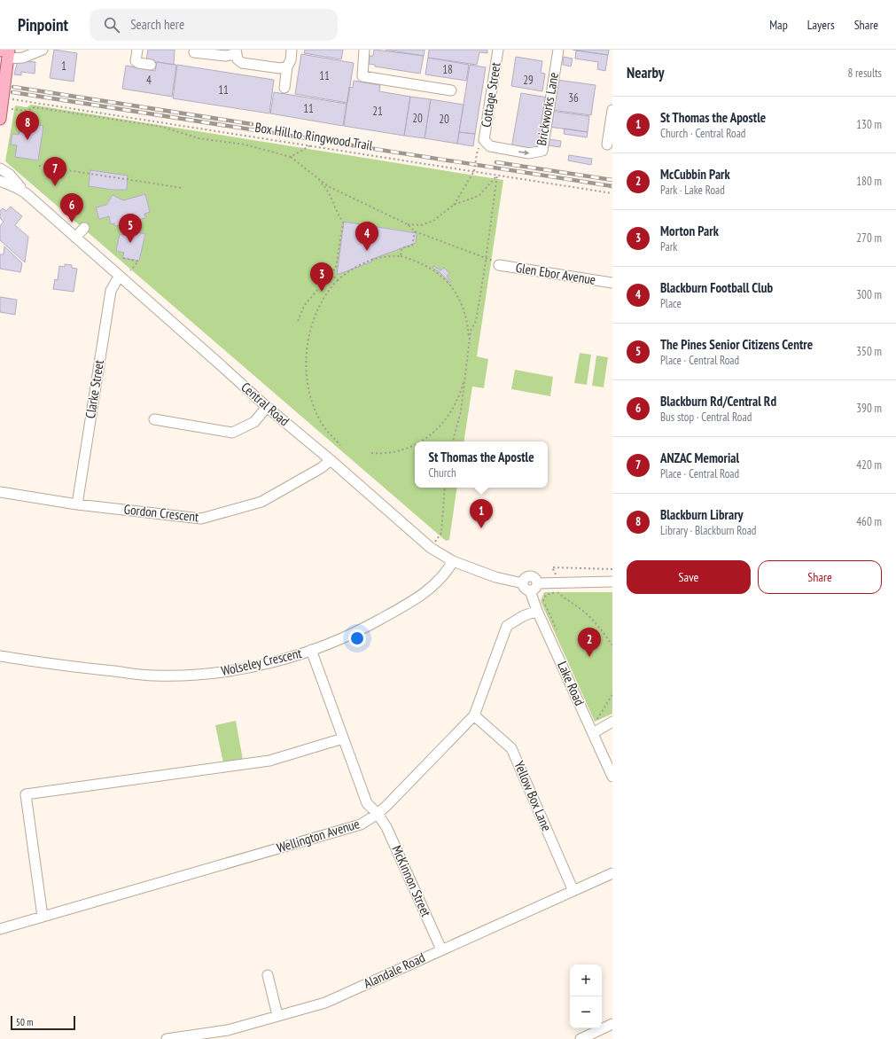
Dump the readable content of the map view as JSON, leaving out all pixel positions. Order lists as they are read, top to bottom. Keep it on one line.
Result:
{"streets":{"street":["Cottage Street","Brickworks Lane","Glen Ebor Avenue","Clarke Street","Central Road","Gordon Crescent","Wolseley Crescent","Lake Road","Yellow Box Lane","Wellington Avenue","McKinnon Street","Alandale Road"],"path":["Box Hill to Ringwood Trail"]},"crossings":[["Cottage Street","Brickworks Lane"],["Clarke Street","Central Road"],["Clarke Street","Gordon Crescent"],["Central Road","Gordon Crescent"],["Central Road","Wolseley Crescent"],["Central Road","Lake Road"],["Wolseley Crescent","McKinnon Street"],["Lake Road","Wellington Avenue"],["Yellow Box Lane","Wellington Avenue"],["Yellow Box Lane","Alandale Road"],["Wellington Avenue","McKinnon Street"],["McKinnon Street","Alandale Road"]],"house_numbers":["1","18","11","4","29","11","36","11","21","20","20"],"scale_bar":"50 m","page":{"header":"Pinpoint","search":"Search here","nav":["Map","Layers","Share"],"heading":["Nearby","8 results"],"list":[{"mark":"1","name":"St Thomas the Apostle","note":"Church · Central Road","value":"130 m"},{"mark":"2","name":"McCubbin Park","note":"Park · Lake Road","value":"180 m"},{"mark":"3","name":"Morton Park","note":"Park","value":"270 m"},{"mark":"4","name":"Blackburn Football Club","note":"Place","value":"300 m"},{"mark":"5","name":"The Pines Senior Citizens Centre","note":"Place · Central Road","value":"350 m"},{"mark":"6","name":"Blackburn Rd/Central Rd","note":"Bus stop · Central Road","value":"390 m"},{"mark":"7","name":"ANZAC Memorial","note":"Place · Central Road","value":"420 m"},{"mark":"8","name":"Blackburn Library","note":"Library · Blackburn Road","value":"460 m"}],"pins":["8","7","6","5","4","3","1","2"],"popup":["St Thomas the Apostle","Church"],"buttons":["Save","Share"],"map_buttons":["+","−"],"scale":"50 m"}}
